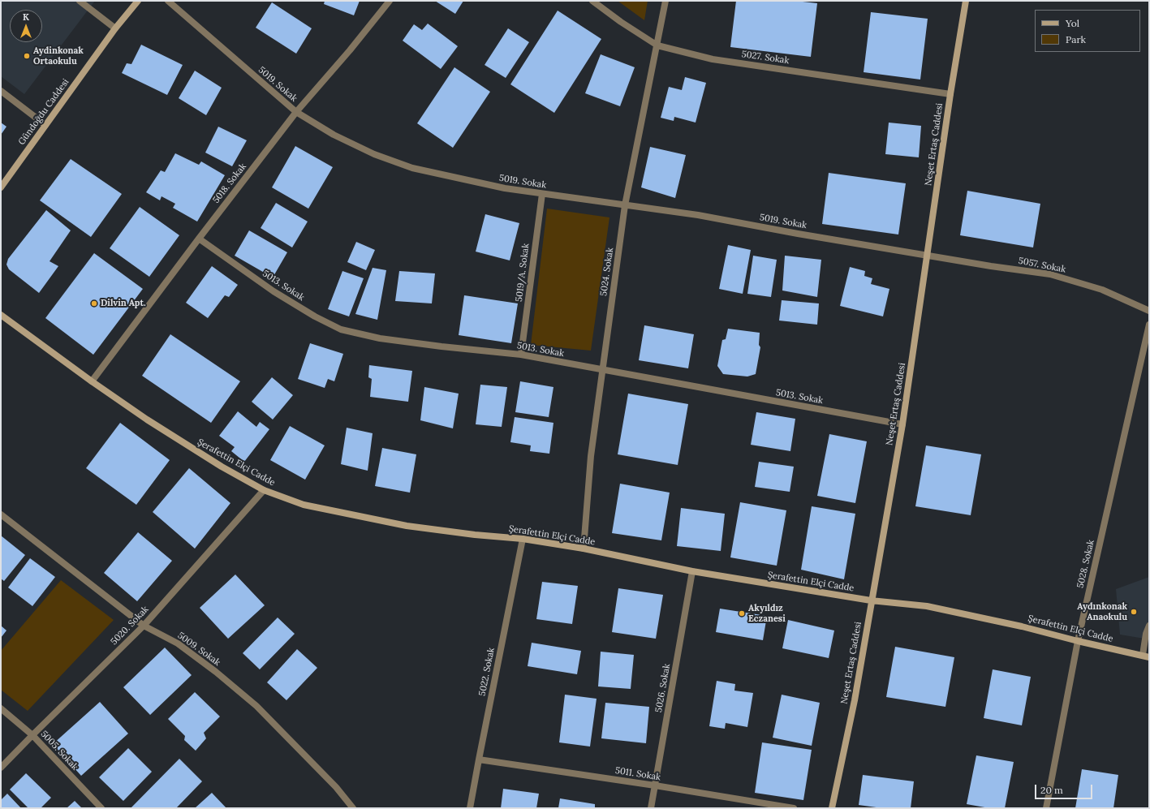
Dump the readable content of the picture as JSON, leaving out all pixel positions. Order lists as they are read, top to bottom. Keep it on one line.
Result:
{"streets":{"street":["5027. Sokak","5019. Sokak","Gündoğdu Caddesi","Neşet Ertaş Caddesi","5018. Sokak","5057. Sokak","5024. Sokak","5019/A. Sokak","5013. Sokak","Şerafettin Elçi Cadde","5028. Sokak","5020. Sokak","5009. Sokak","5022. Sokak","5026. Sokak","5005. Sokak","5011. Sokak"]},"crossings":[["5027. Sokak","Neşet Ertaş Caddesi"],["5027. Sokak","5024. Sokak"],["5019. Sokak","Neşet Ertaş Caddesi"],["5019. Sokak","5018. Sokak"],["5019. Sokak","5057. Sokak"],["5019. Sokak","5024. Sokak"],["5019. Sokak","5019/A. Sokak"],["Neşet Ertaş Caddesi","5057. Sokak"],["Neşet Ertaş Caddesi","5013. Sokak"],["Neşet Ertaş Caddesi","Şerafettin Elçi Cadde"],["5018. Sokak","5013. Sokak"],["5018. Sokak","Şerafettin Elçi Cadde"],["5024. Sokak","5013. Sokak"],["5024. Sokak","Şerafettin Elçi Cadde"],["5019/A. Sokak","5013. Sokak"],["Şerafettin Elçi Cadde","5028. Sokak"],["Şerafettin Elçi Cadde","5020. Sokak"],["Şerafettin Elçi Cadde","5022. Sokak"],["Şerafettin Elçi Cadde","5026. Sokak"],["5020. Sokak","5009. Sokak"],["5020. Sokak","5005. Sokak"],["5022. Sokak","5011. Sokak"],["5026. Sokak","5011. Sokak"]],"places":["Aydinkonak Ortaokulu","Dilvin Apt.","Aydınkonak Anaokulu","Akyıldız Eczanesi"],"legend":["Yol","Park"],"scale_bar":"20 m","north":"top"}
